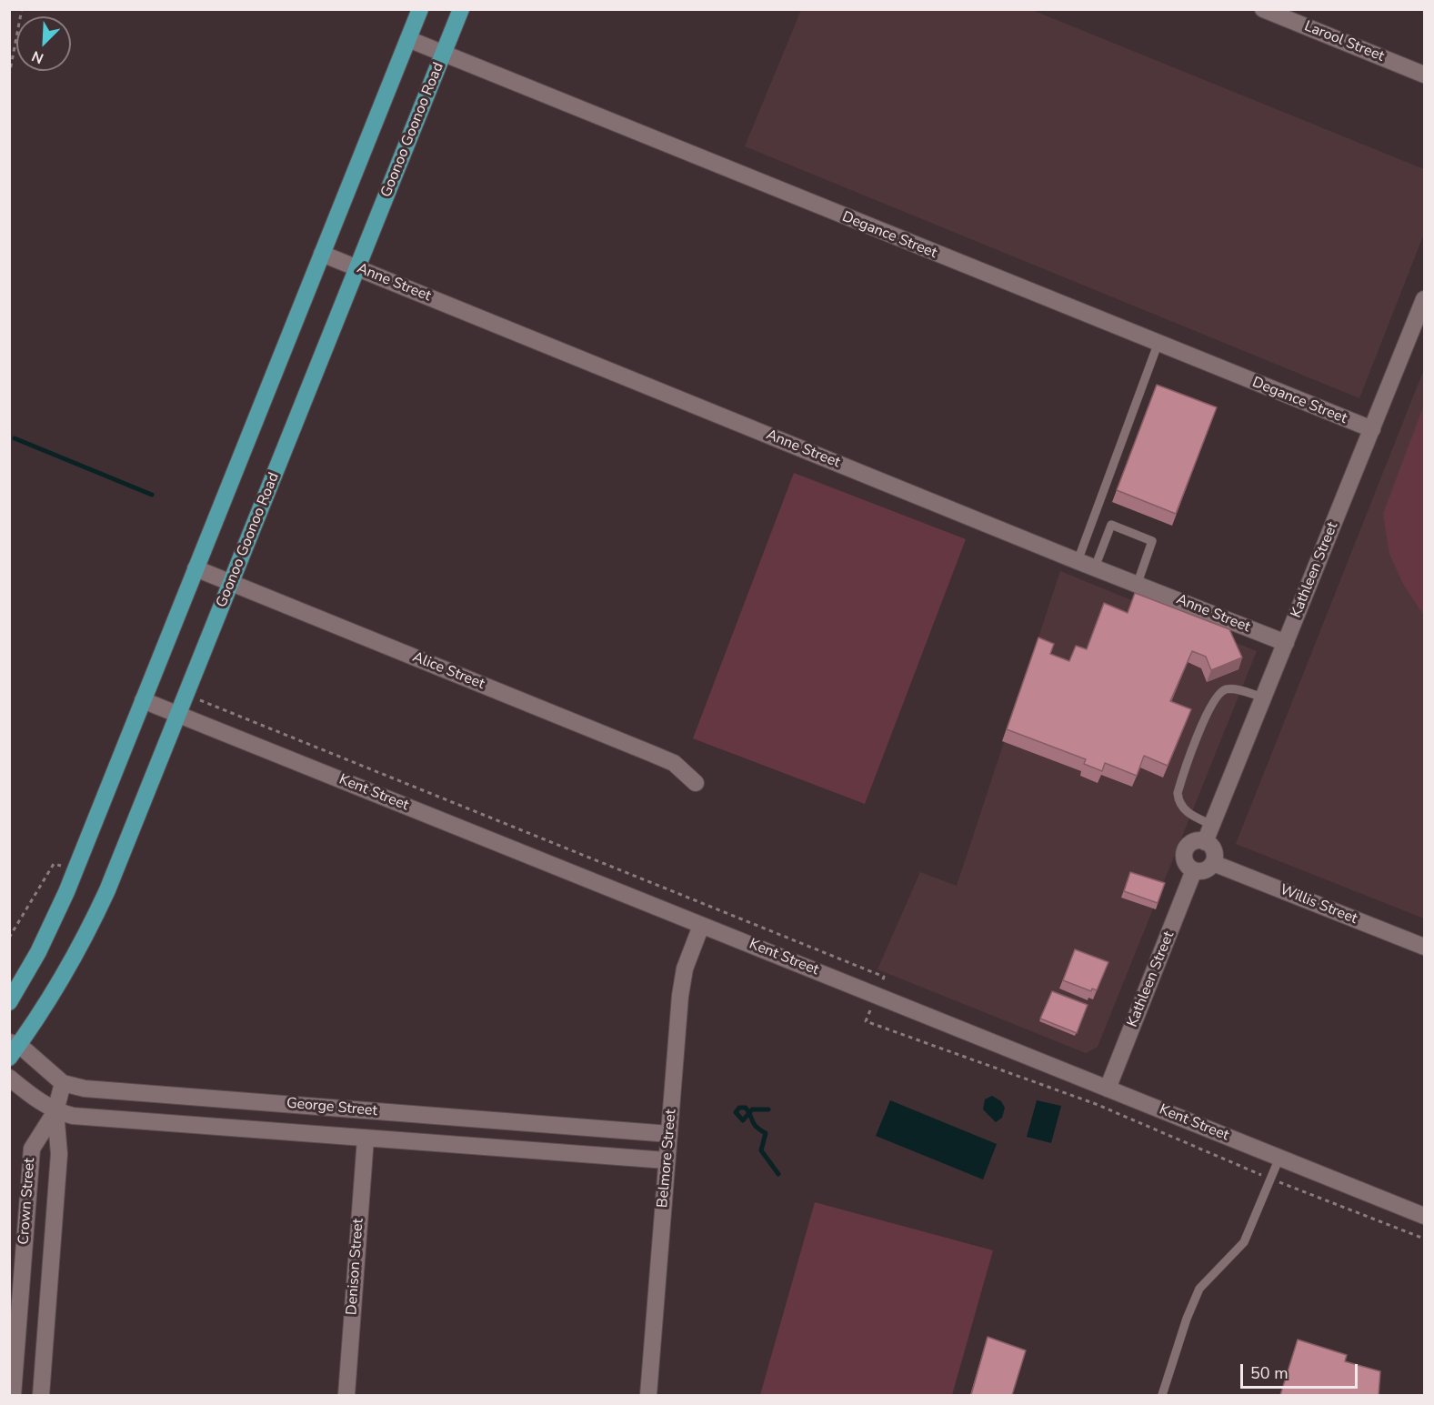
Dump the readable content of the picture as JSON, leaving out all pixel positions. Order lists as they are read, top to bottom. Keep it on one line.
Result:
{"streets":{"main road":["Goonoo Goonoo Road"],"street":["Larool Street","Degance Street","Anne Street","Kathleen Street","Alice Street","Kent Street","Willis Street","George Street","Belmore Street","Crown Street","Denison Street"]},"crossings":[["Goonoo Goonoo Road","Degance Street"],["Goonoo Goonoo Road","Anne Street"],["Goonoo Goonoo Road","Alice Street"],["Goonoo Goonoo Road","Kent Street"],["Goonoo Goonoo Road","George Street"],["Degance Street","Kathleen Street"],["Anne Street","Kathleen Street"],["Kathleen Street","Kent Street"],["Kathleen Street","Willis Street"],["Kent Street","Belmore Street"],["George Street","Belmore Street"],["George Street","Crown Street"],["George Street","Denison Street"]],"scale_bar":"50 m","north":"bottom left"}
